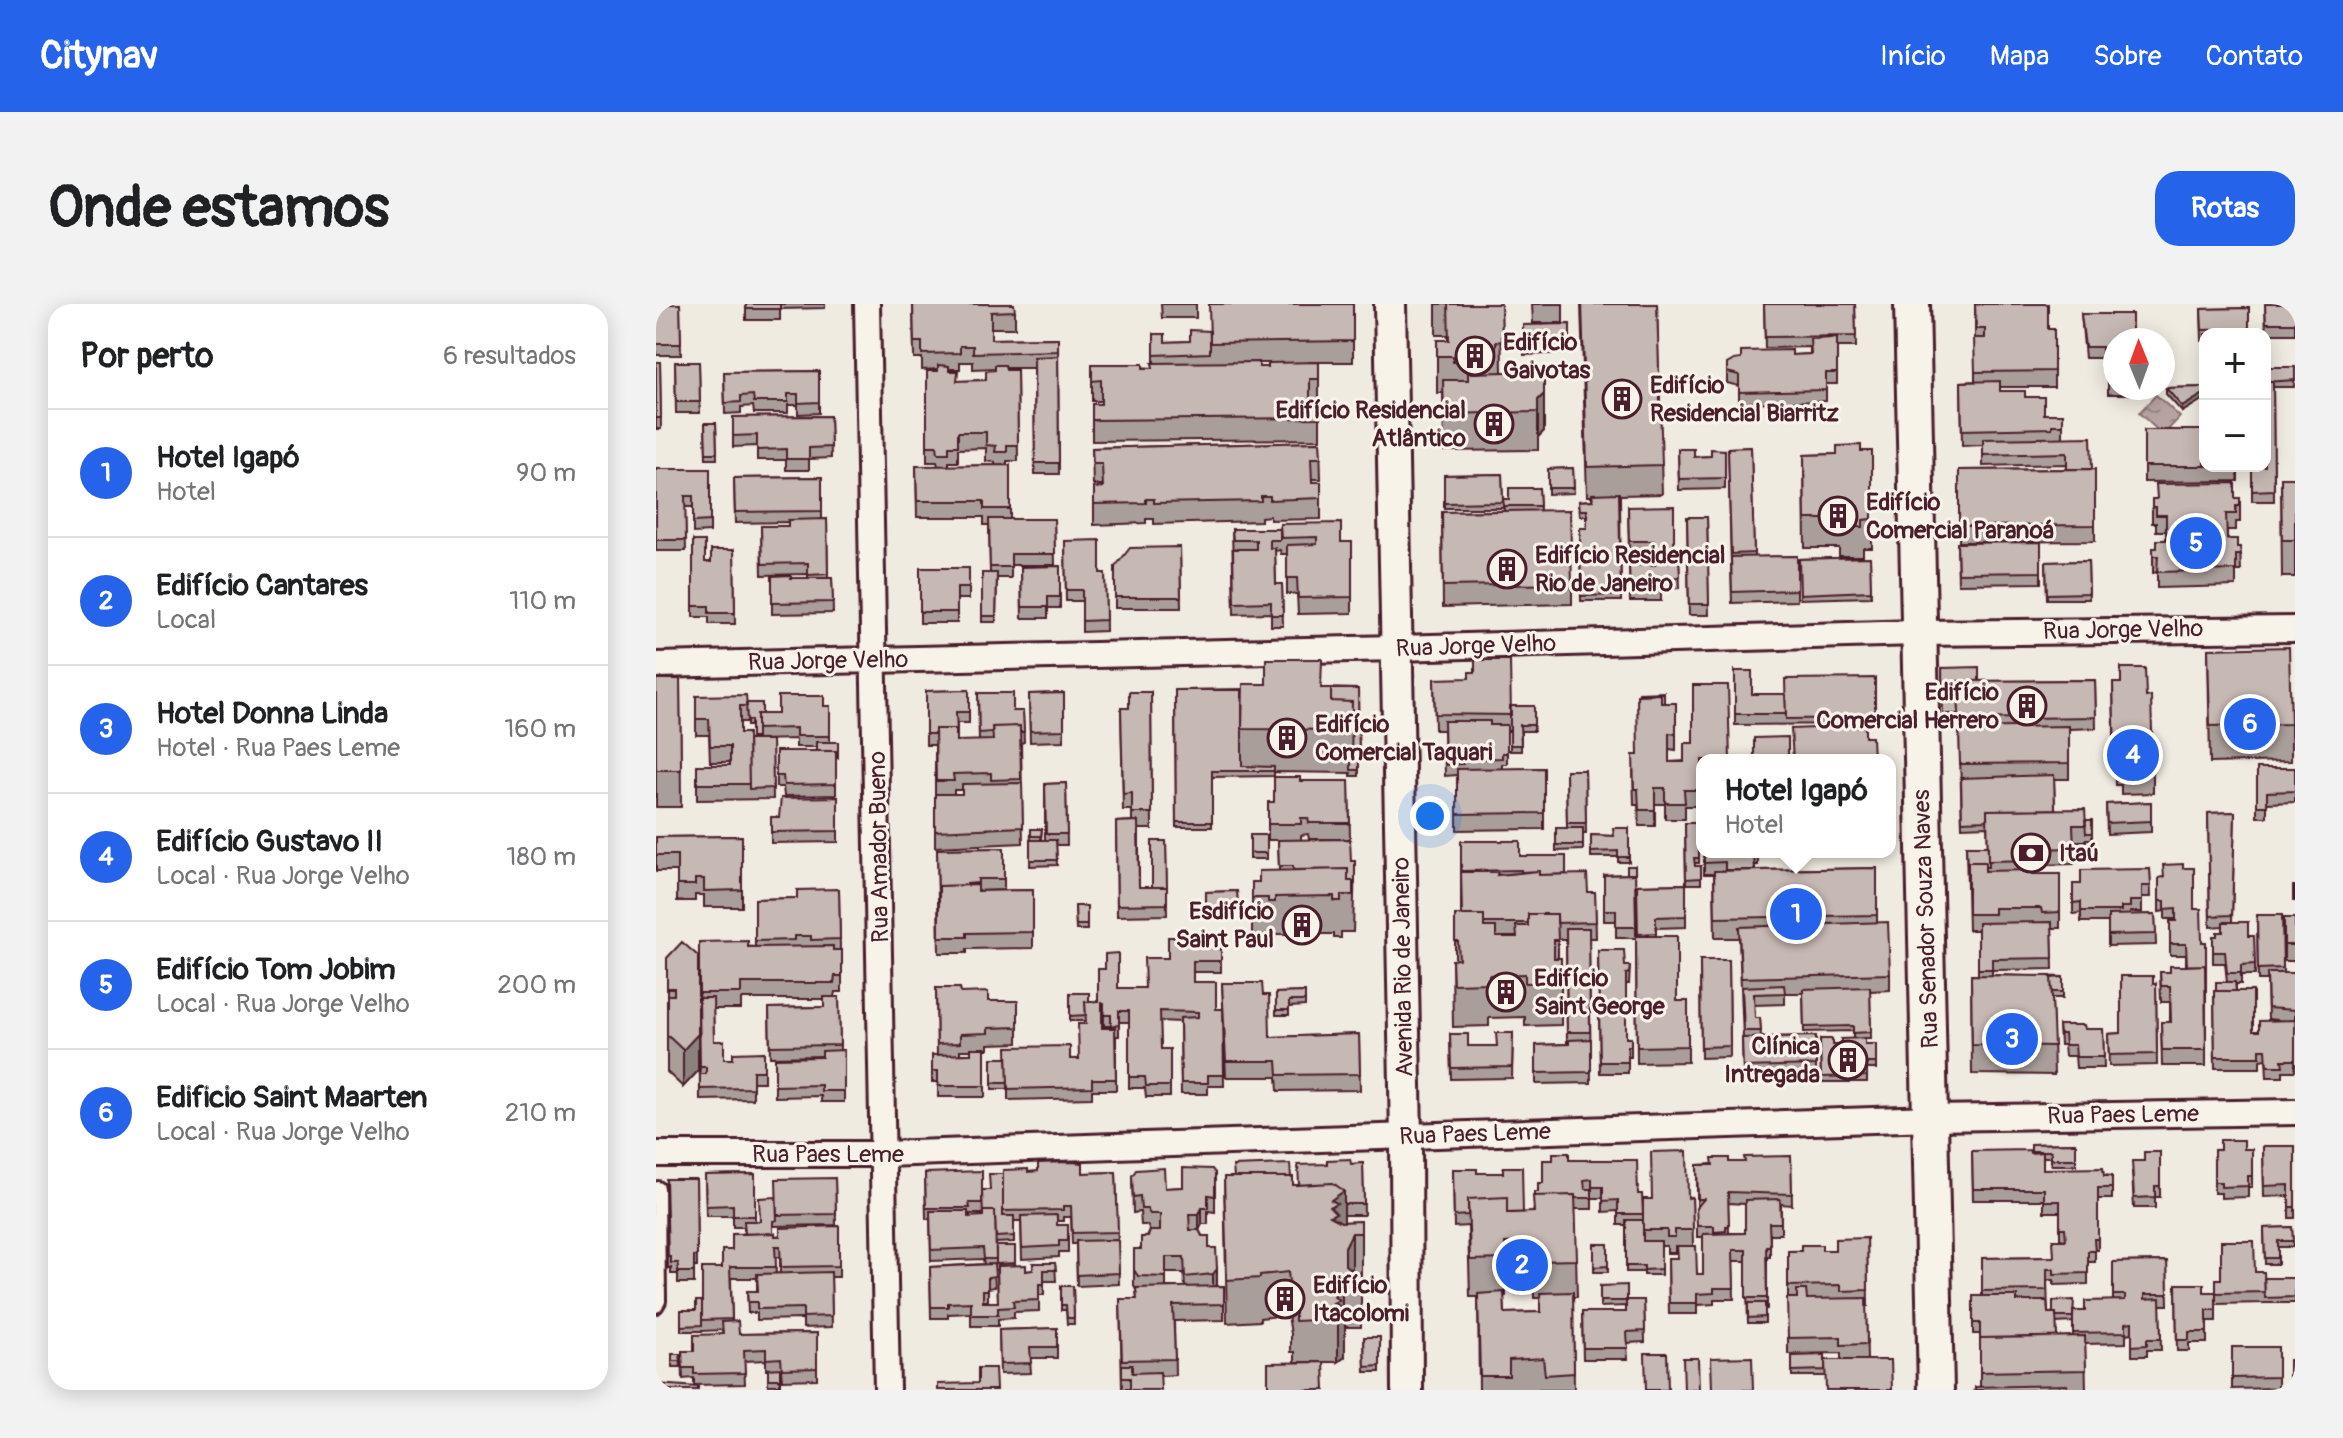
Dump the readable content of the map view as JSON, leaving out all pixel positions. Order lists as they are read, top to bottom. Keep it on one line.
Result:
{"streets":{"main road":["Rua Senador Souza Naves"],"street":["Rua Jorge Velho","Rua Amador Bueno","Avenida Rio de Janeiro","Rua Paes Leme"]},"crossings":[["Rua Jorge Velho","Rua Amador Bueno"],["Rua Jorge Velho","Rua Senador Souza Naves"],["Rua Jorge Velho","Avenida Rio de Janeiro"],["Rua Amador Bueno","Rua Paes Leme"],["Rua Senador Souza Naves","Rua Paes Leme"],["Avenida Rio de Janeiro","Rua Paes Leme"]],"places":{"building":["Edifício Gaivotas","Edifício Residencial Biarritz","Edifício Residencial Atlântico","Edifício Comercial Paranoá","Edifício Residencial Rio de Janeiro","Edifício Comercial Herrero","Edifício Comercial Taquari","Esdifício Saint Paul","Edifício Saint George","Clínica Intregada","Edifício Itacolomi"],"bank":["Itaú"]},"north":"top","page":{"header":"Citynav","nav":["Início","Mapa","Sobre","Contato"],"buttons":"Rotas","title":"Onde estamos","heading":["Por perto","6 resultados"],"map_buttons":["+","−"],"list":[{"mark":"1","name":"Hotel Igapó","note":"Hotel","value":"90 m"},{"mark":"2","name":"Edifício Cantares","note":"Local","value":"110 m"},{"mark":"3","name":"Hotel Donna Linda","note":"Hotel · Rua Paes Leme","value":"160 m"},{"mark":"4","name":"Edifício Gustavo II","note":"Local · Rua Jorge Velho","value":"180 m"},{"mark":"5","name":"Edifício Tom Jobim","note":"Local · Rua Jorge Velho","value":"200 m"},{"mark":"6","name":"Edificio Saint Maarten","note":"Local · Rua Jorge Velho","value":"210 m"}],"pins":["5","6","4","1","3","2"],"popup":["Hotel Igapó","Hotel"]}}
